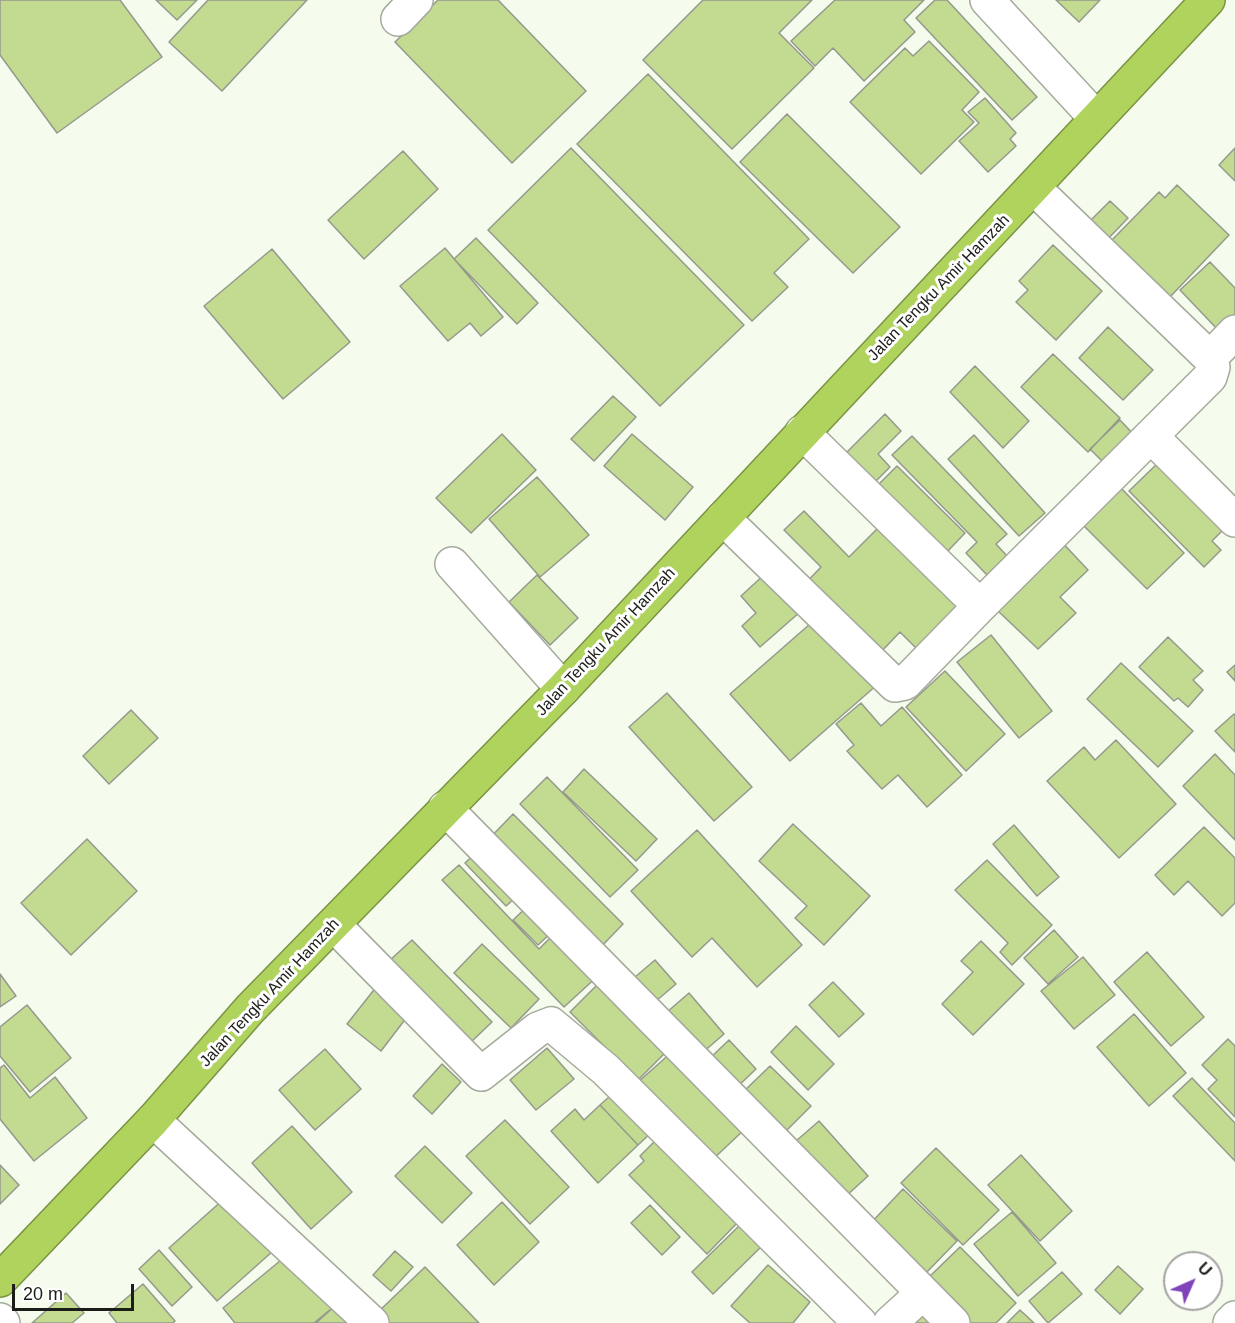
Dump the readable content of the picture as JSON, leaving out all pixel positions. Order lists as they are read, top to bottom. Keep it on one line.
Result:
{"streets":{"highway":["Jalan Tengku Amir Hamzah"]},"scale_bar":"20 m","north":"top right"}
